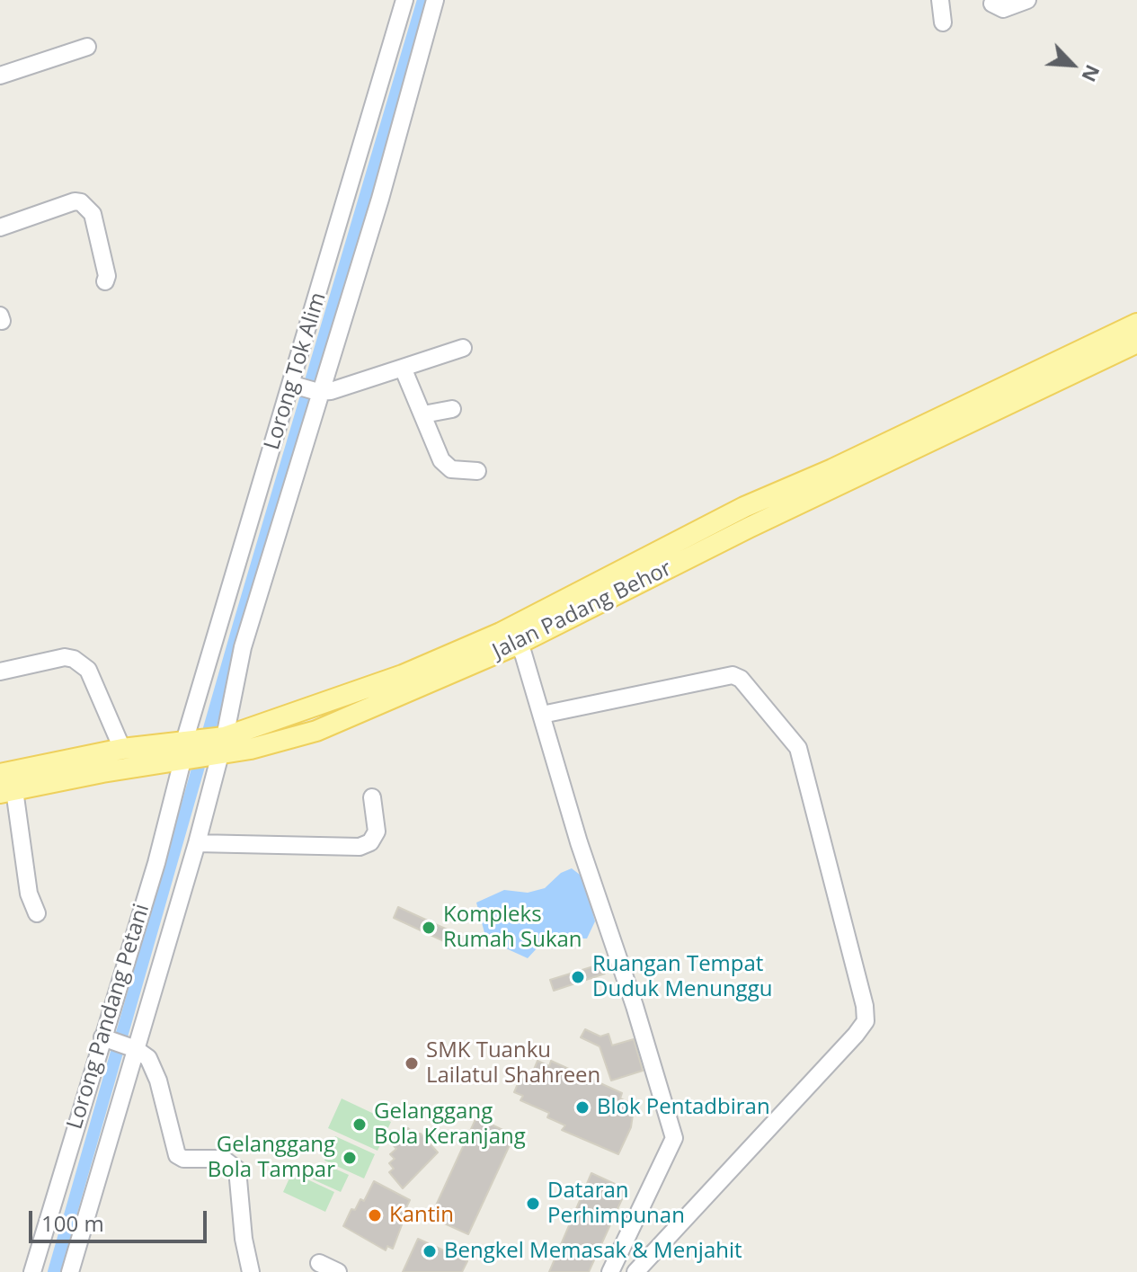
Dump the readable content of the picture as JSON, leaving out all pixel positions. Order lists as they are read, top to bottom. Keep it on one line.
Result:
{"streets":{"main road":["Jalan Padang Behor"],"street":["Lorong Tok Alim","Lorong Pandang Petani"]},"crossings":[["Lorong Tok Alim","Jalan Padang Behor"],["Lorong Tok Alim","Lorong Pandang Petani"],["Jalan Padang Behor","Lorong Pandang Petani"]],"places":["Kompleks Rumah Sukan","Ruangan Tempat Duduk Menunggu","SMK Tuanku Lailatul Shahreen","Blok Pentadbiran","Gelanggang Bola Keranjang","Gelanggang Bola Tampar","Dataran Perhimpunan","Kantin","Bengkel Memasak & Menjahit"],"scale_bar":"100 m","north":"bottom right"}
